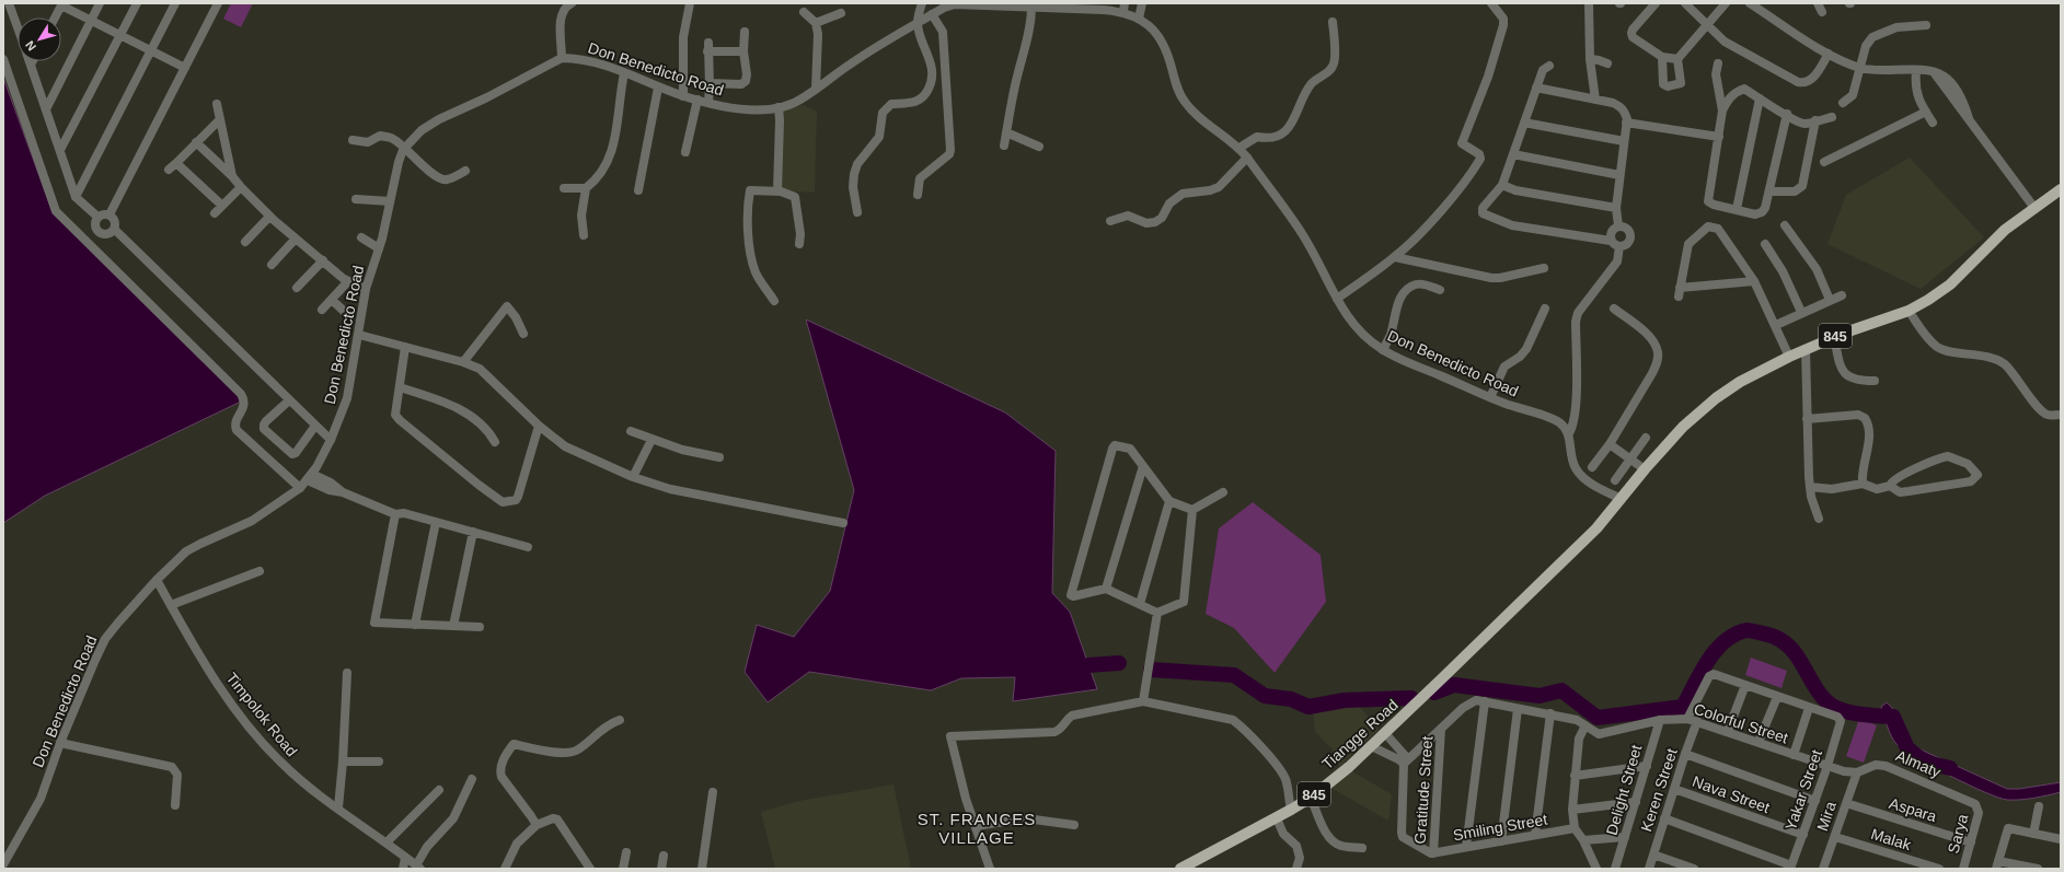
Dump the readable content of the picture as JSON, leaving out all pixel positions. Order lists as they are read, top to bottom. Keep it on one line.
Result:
{"streets":{"main road":["845","Tiangge Road"],"street":["Don Benedicto Road","Timpolok Road","Colorful Street","Almaty","Gratitude Street","Delight Street","Keren Street","Yakar Street","Nava Street","Aspara","Mira","Smiling Street","Sarya","Malak"]},"crossings":[["Don Benedicto Road","Timpolok Road"],["845","Tiangge Road"],["Colorful Street","Almaty"],["Colorful Street","Delight Street"],["Colorful Street","Keren Street"],["Colorful Street","Yakar Street"],["Almaty","Mira"],["Almaty","Sarya"],["Gratitude Street","Smiling Street"],["Keren Street","Nava Street"],["Yakar Street","Nava Street"],["Aspara","Mira"],["Aspara","Sarya"],["Mira","Malak"]],"districts":["ST. FRANCES VILLAGE"],"north":"bottom left"}
